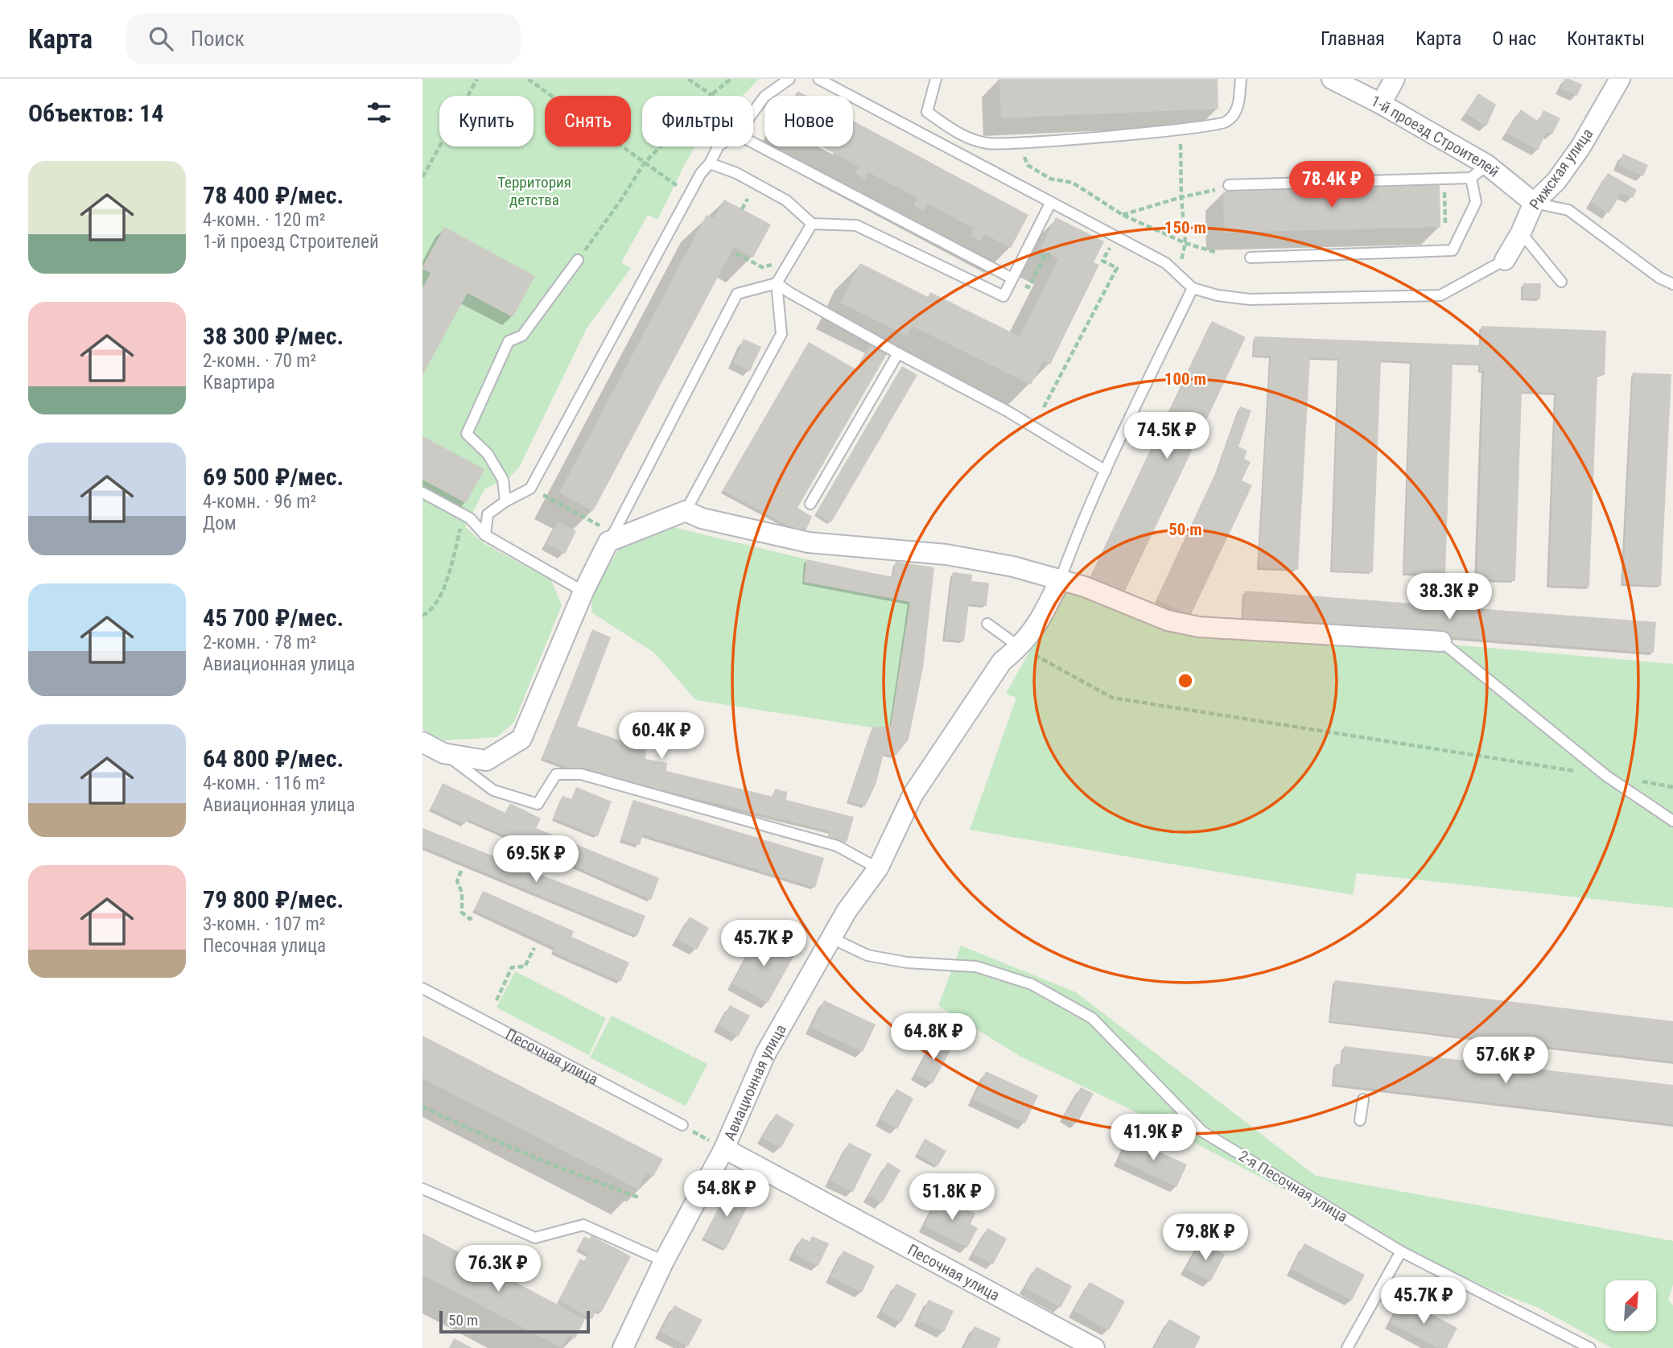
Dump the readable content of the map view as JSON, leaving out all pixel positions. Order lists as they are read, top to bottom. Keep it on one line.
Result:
{"streets":{"street":["1-й проезд Строителей","Рижская улица","Песочная улица","Авиационная улица"],"lane":["2-я Песочная улица"]},"crossings":[["1-й проезд Строителей","Рижская улица"],["Песочная улица","Авиационная улица"],["Авиационная улица","2-я Песочная улица"]],"parks":["Территория детства"],"scale_bar":"50 m","north":"top right","page":{"header":"Карта","search":"Поиск","nav":["Главная","Карта","О нас","Контакты"],"heading":"Объектов: 14","chip":["Купить","Снять","Фильтры","Новое"],"list":[{"name":"78 400 ₽/мес.","note":"4-комн. · 120 m² · 1-й проезд Строителей"},{"name":"38 300 ₽/мес.","note":"2-комн. · 70 m² · Квартира"},{"name":"69 500 ₽/мес.","note":"4-комн. · 96 m² · Дом"},{"name":"45 700 ₽/мес.","note":"2-комн. · 78 m² · Авиационная улица"},{"name":"64 800 ₽/мес.","note":"4-комн. · 116 m² · Авиационная улица"},{"name":"79 800 ₽/мес.","note":"3-комн. · 107 m² · Песочная улица"}],"price":["78.4K ₽","74.5K ₽","38.3K ₽","60.4K ₽","69.5K ₽","45.7K ₽","64.8K ₽","57.6K ₽","41.9K ₽","54.8K ₽","51.8K ₽","79.8K ₽","76.3K ₽","45.7K ₽"],"scale":"50 m"},"rings":["150 m","100 m","50 m"]}
